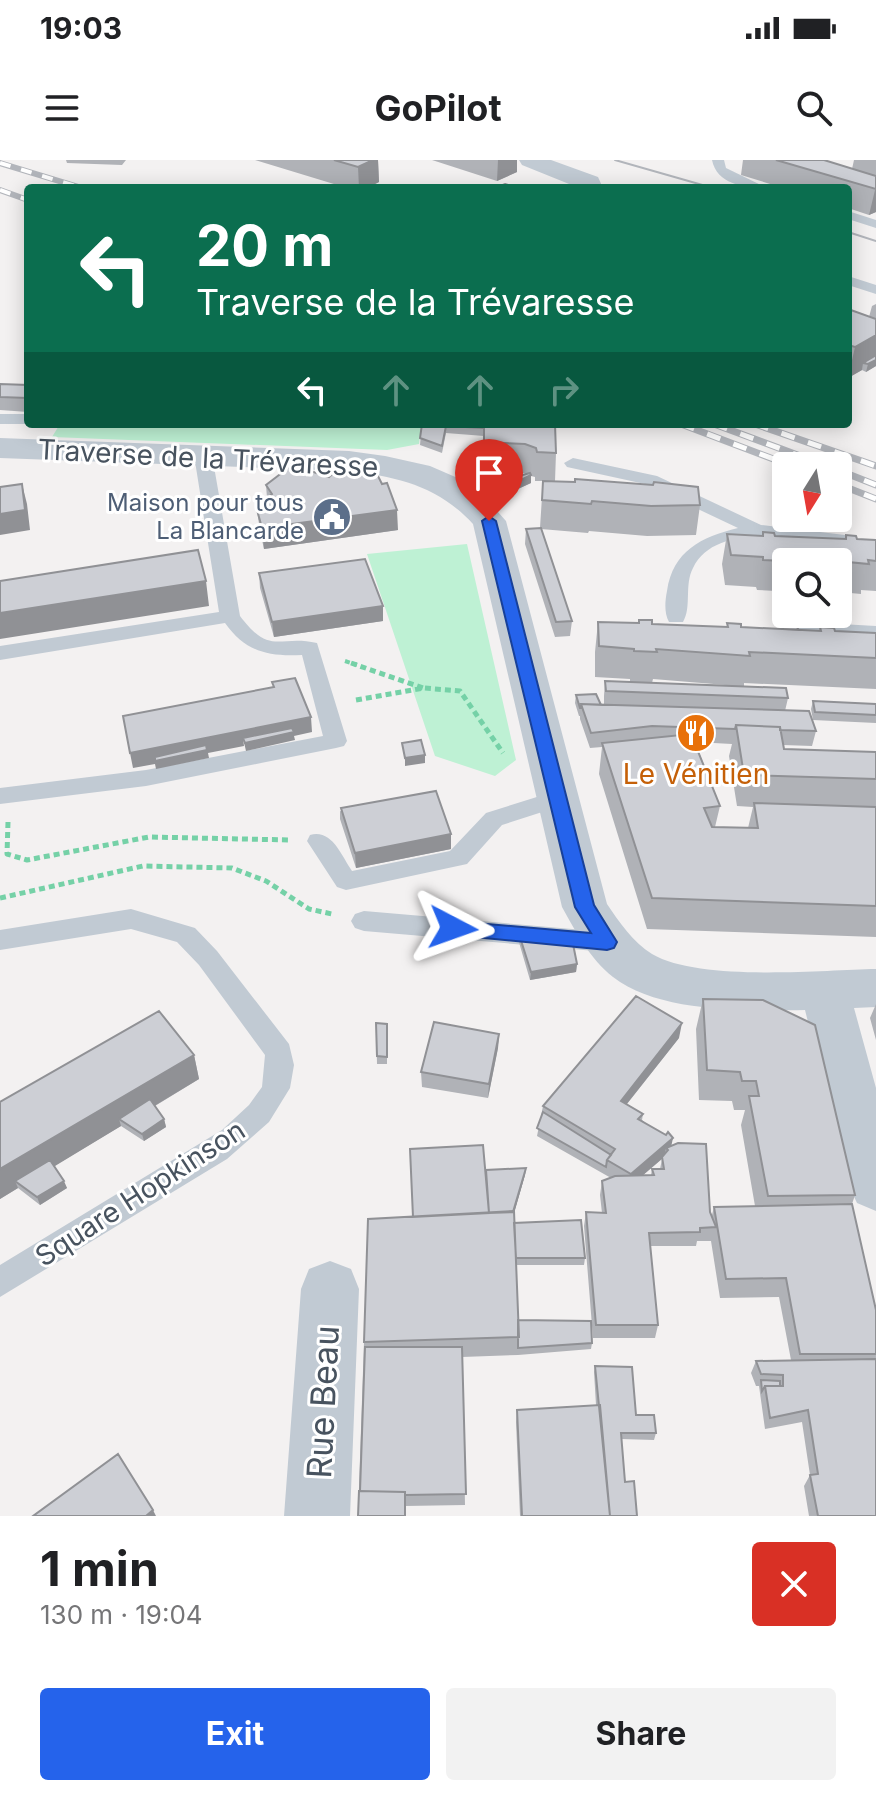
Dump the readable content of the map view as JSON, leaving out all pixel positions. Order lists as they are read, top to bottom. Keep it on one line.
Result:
{"streets":{"street":["Traverse de la Trévaresse","Rue Beau"],"lane":["Square Hopkinson"]},"places":{"public building":["Maison pour tous La Blancarde"],"restaurant":["Le Vénitien"]},"north":"bottom","page":{"status":"19:03","header":"GoPilot","turn":["20 m","Traverse de la Trévaresse"],"heading":["1 min","130 m · 19:04"],"buttons":["Exit","Share"]}}
